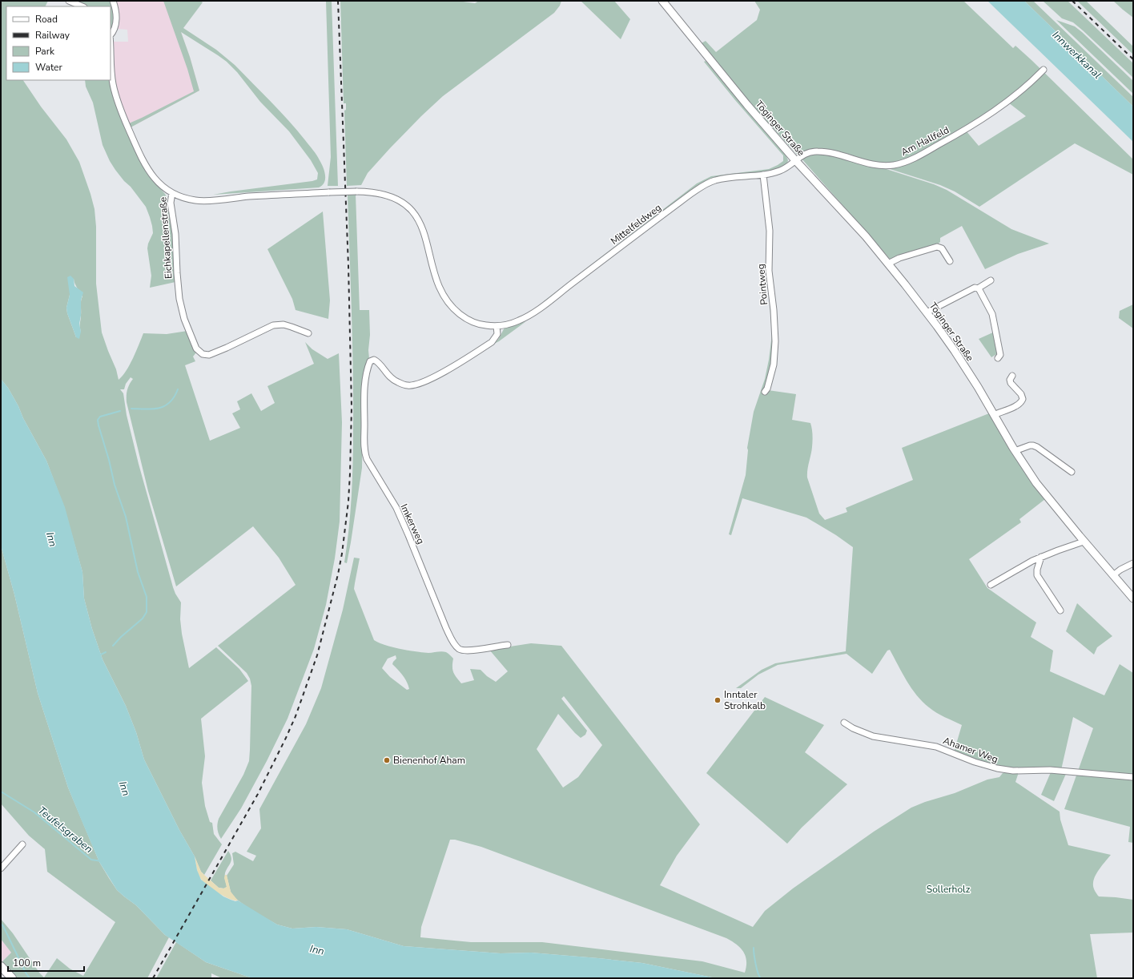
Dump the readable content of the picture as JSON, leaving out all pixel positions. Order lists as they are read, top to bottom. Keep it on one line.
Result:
{"streets":{"street":["Töginger Straße","Am Hallfeld","Mittelfeldweg","Eichkapellenstraße","Pointweg","Imkerweg","Ahamer Weg"]},"crossings":[["Töginger Straße","Am Hallfeld"],["Töginger Straße","Mittelfeldweg"],["Am Hallfeld","Mittelfeldweg"],["Mittelfeldweg","Eichkapellenstraße"],["Mittelfeldweg","Pointweg"],["Mittelfeldweg","Imkerweg"]],"water":["Innwerkkanal","Inn","Teufelsgraben"],"parks":["Sollerholz"],"places":["Inntaler Strohkalb","Bienenhof Aham"],"legend":["Road","Railway","Park","Water"],"scale_bar":"100 m"}
